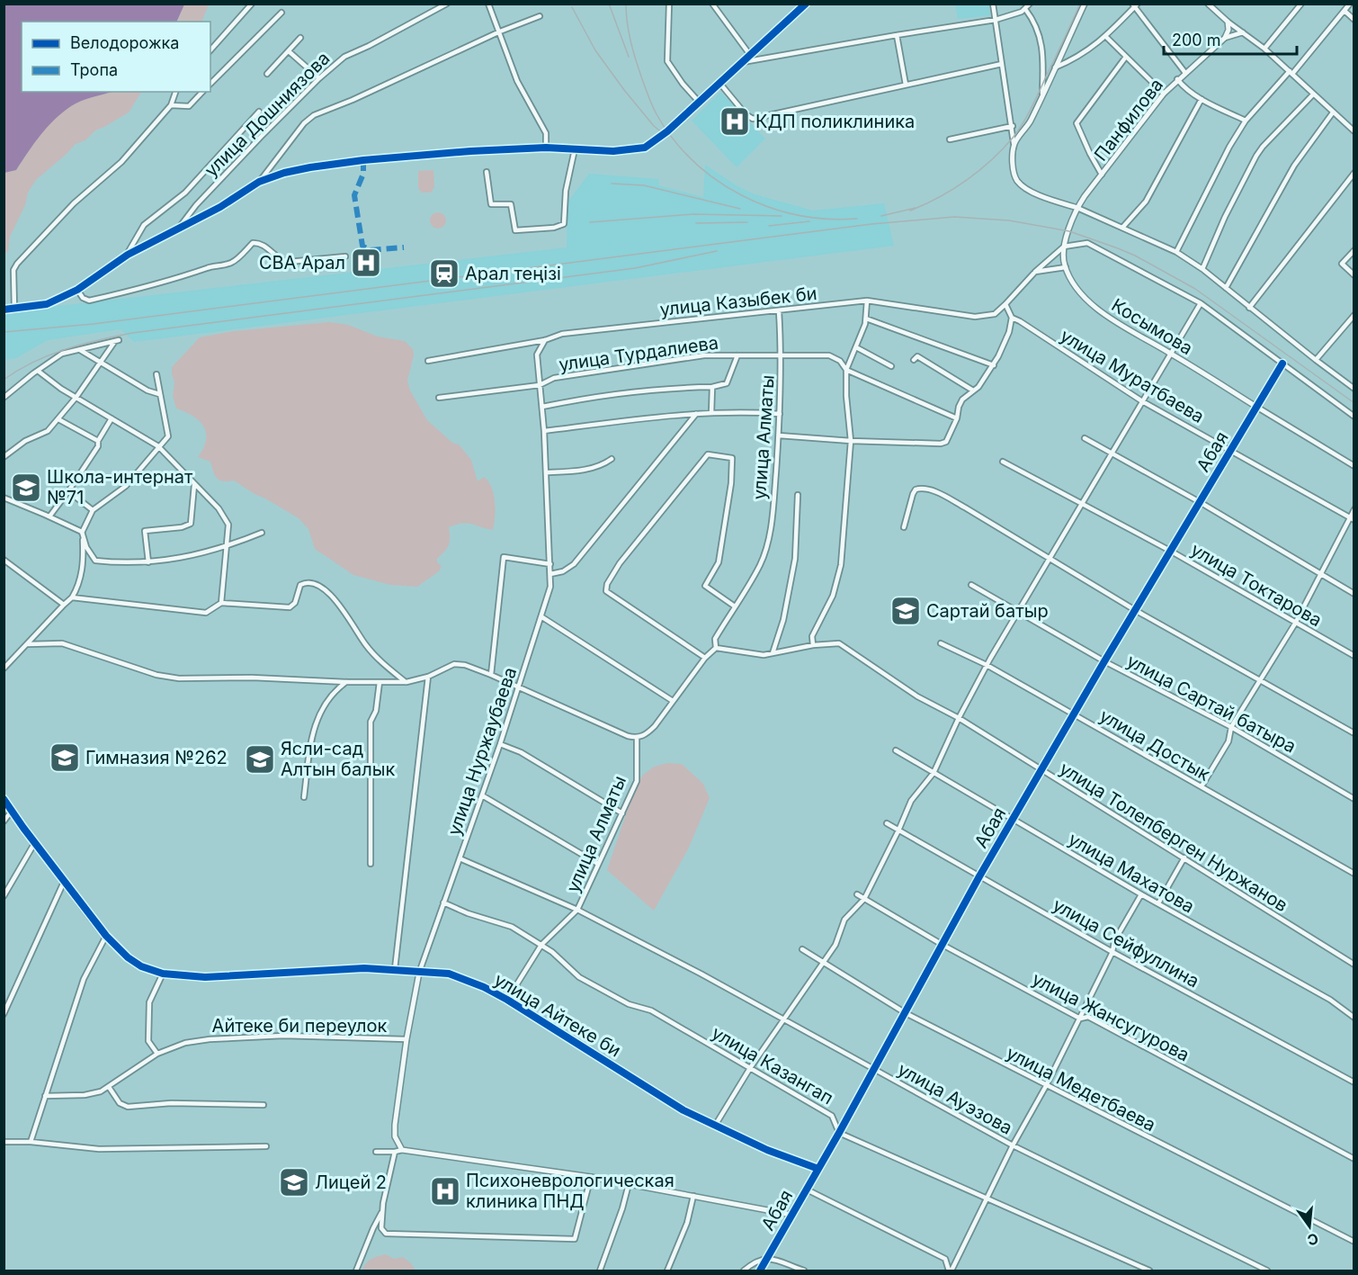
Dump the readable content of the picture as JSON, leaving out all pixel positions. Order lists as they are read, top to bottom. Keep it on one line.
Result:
{"streets":{"street":["улица Дошниязова","Панфилова","улица Казыбек би","Косымова","улица Турдалиева","улица Муратбаева","улица Алматы","Абая","улица Токтарова","улица Сартай батыра","улица Достык","улица Нуржаубаева","улица Толепберген Нуржанов","улица Махатова","улица Сейфуллина","улица Айтеке би","улица Жансугурова","Айтеке би переулок","улица Казангап","улица Медетбаева","улица Ауэзова"]},"crossings":[["Панфилова","улица Казыбек би"],["Панфилова","Косымова"],["улица Казыбек би","Косымова"],["улица Казыбек би","улица Алматы"],["улица Казыбек би","улица Нуржаубаева"],["Косымова","Абая"],["улица Турдалиева","улица Алматы"],["улица Турдалиева","улица Нуржаубаева"],["улица Муратбаева","Абая"],["улица Алматы","улица Толепберген Нуржанов"],["улица Алматы","улица Айтеке би"],["улица Алматы","улица Казангап"],["улица Алматы","улица Ауэзова"],["Абая","улица Токтарова"],["Абая","улица Сартай батыра"],["Абая","улица Достык"],["Абая","улица Толепберген Нуржанов"],["Абая","улица Махатова"],["Абая","улица Сейфуллина"],["Абая","улица Айтеке би"],["Абая","улица Жансугурова"],["Абая","улица Казангап"],["Абая","улица Медетбаева"],["Абая","улица Ауэзова"],["улица Нуржаубаева","улица Айтеке би"],["улица Нуржаубаева","Айтеке би переулок"],["улица Нуржаубаева","улица Казангап"],["улица Нуржаубаева","улица Ауэзова"]],"places":{"hospital":["КДП поликлиника","СВА Арал","Психоневрологическая клиника ПНД"],"station":["Арал теңізі"],"school or university":["Школа-интернат №71","Сартай батыр","Гимназия №262","Ясли-сад Алтын балык","Лицей 2"]},"legend":["Велодорожка","Тропа"],"scale_bar":"200 m","north":"bottom"}
